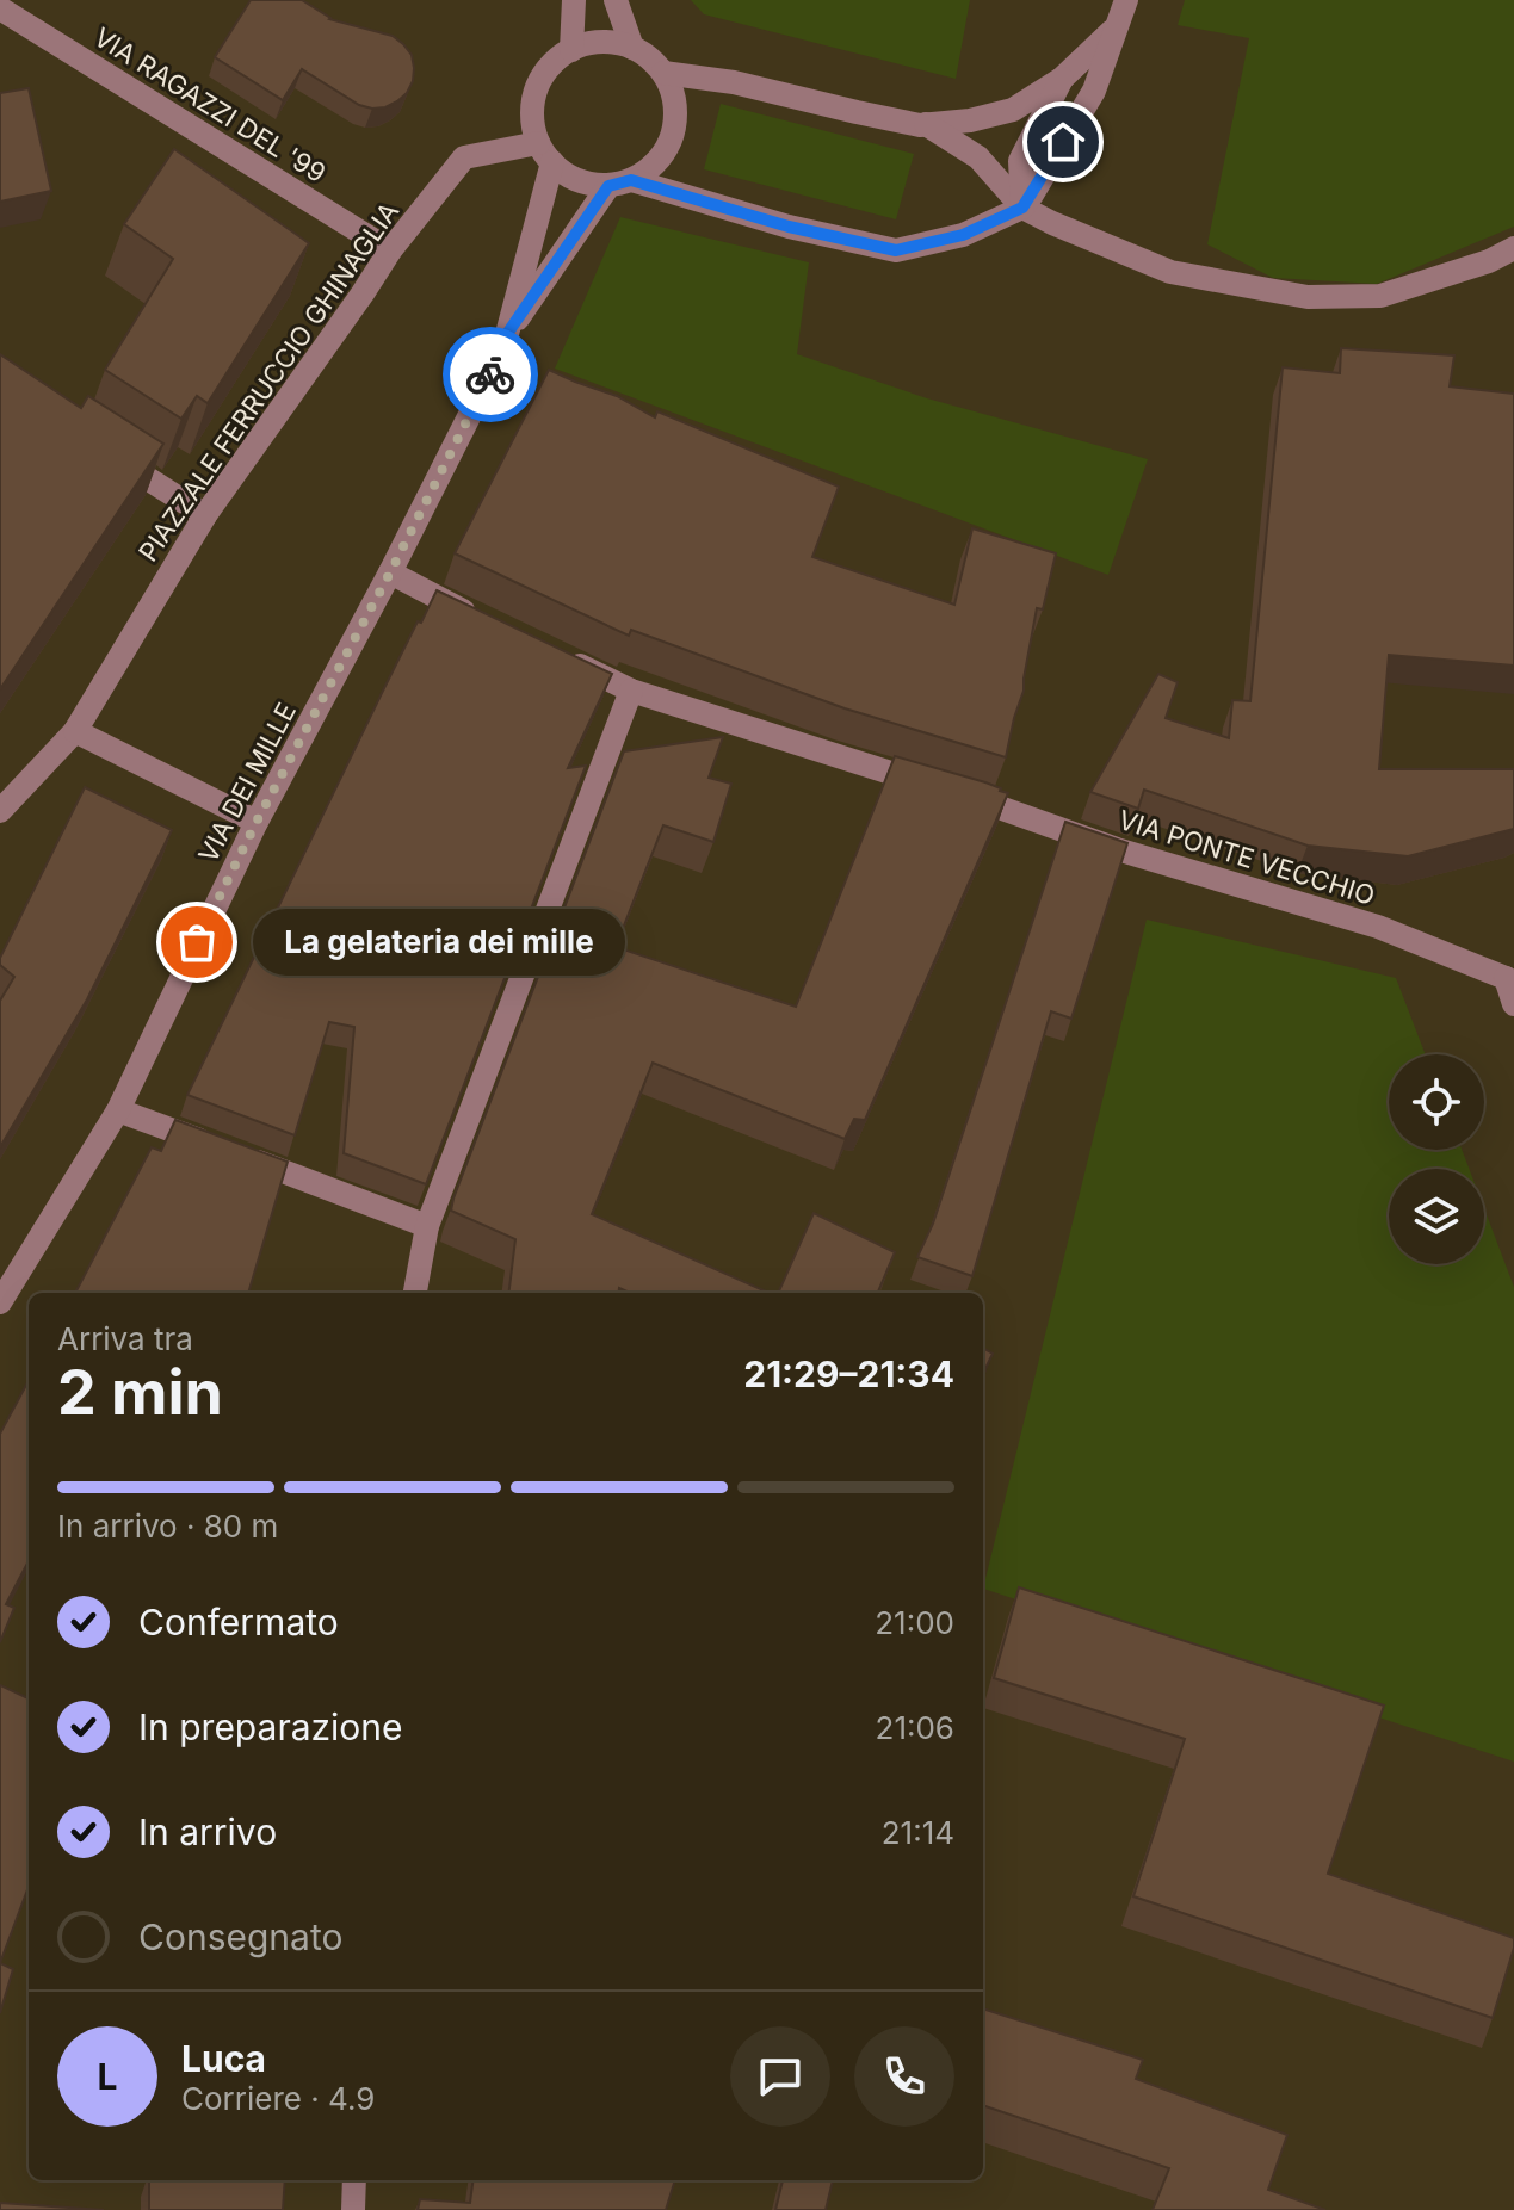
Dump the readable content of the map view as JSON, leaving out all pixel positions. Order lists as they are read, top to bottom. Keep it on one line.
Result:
{"streets":{"street":["VIA RAGAZZI DEL '99","PIAZZALE FERRUCCIO GHINAGLIA","VIA DEI MILLE","VIA PONTE VECCHIO"]},"crossings":[["VIA RAGAZZI DEL '99","PIAZZALE FERRUCCIO GHINAGLIA"],["PIAZZALE FERRUCCIO GHINAGLIA","VIA DEI MILLE"]],"places":["La gelateria dei mille"],"page":{"bubble":"La gelateria dei mille","heading":["2 min","Arriva tra","21:29–21:34"],"panel":["Luca","Corriere · 4.9"],"bar":"In arrivo · 80 m","list":[["Confermato","21:00"],["In preparazione","21:06"],["In arrivo","21:14"],"Consegnato"],"round":"L"}}
